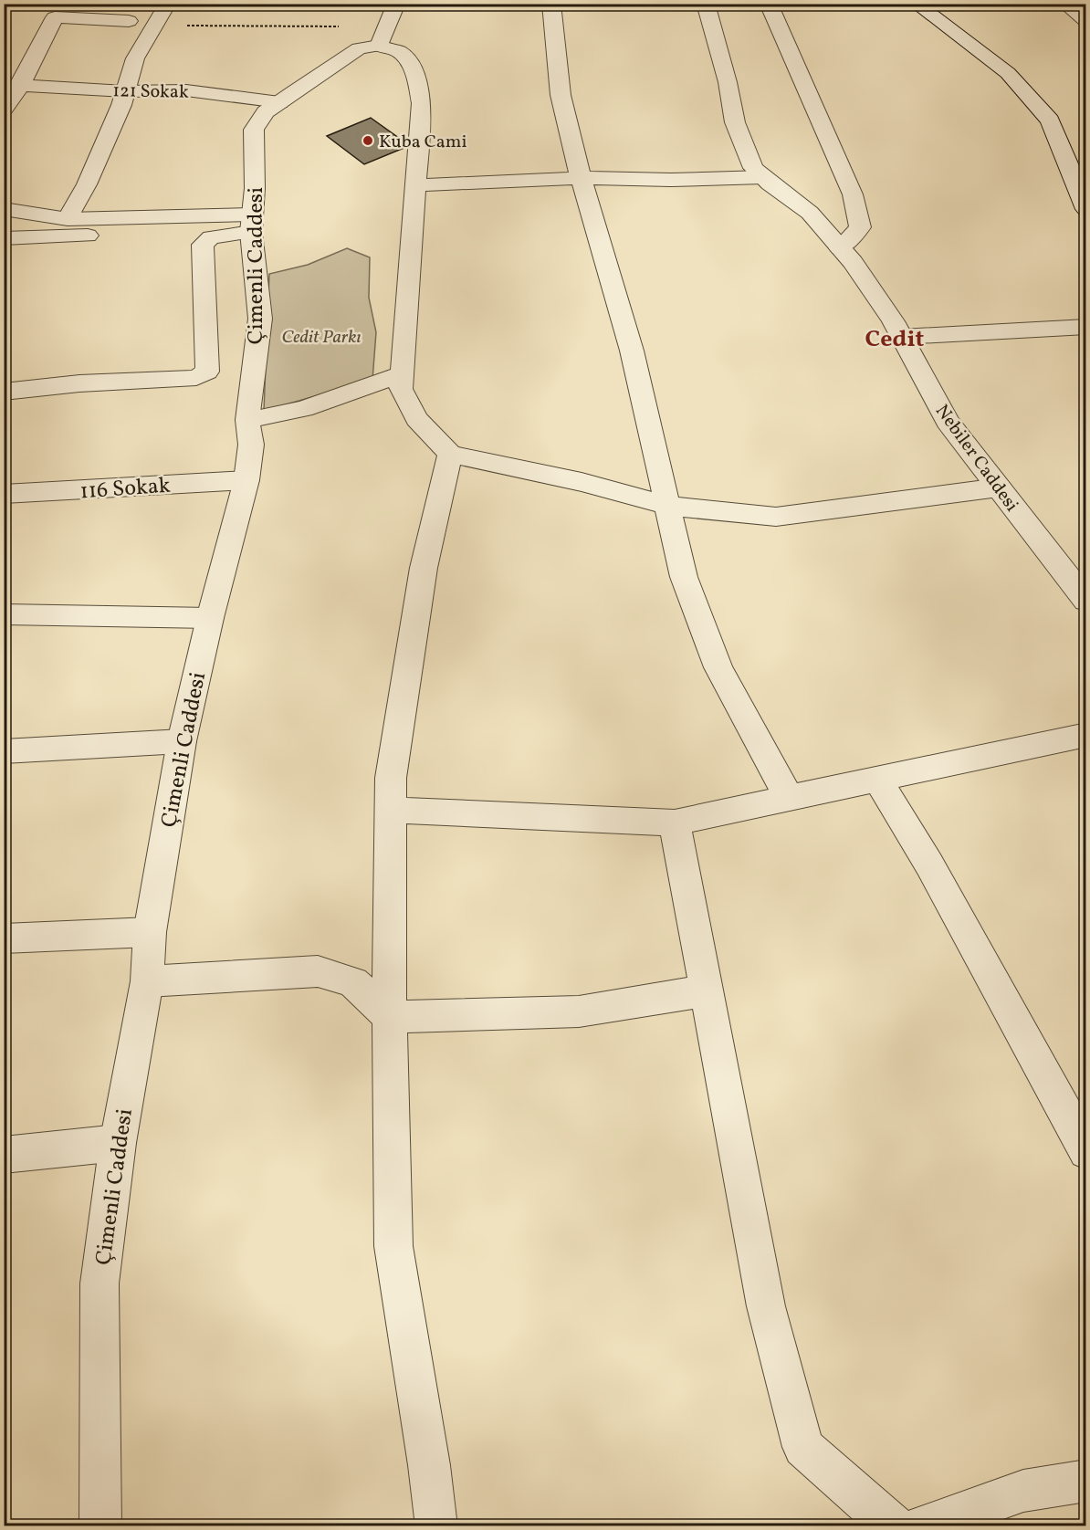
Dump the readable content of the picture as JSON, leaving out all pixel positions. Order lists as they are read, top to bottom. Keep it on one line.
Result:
{"streets":{"street":["121 Sokak","Çimenli Caddesi","Nebiler Caddesi","116 Sokak"]},"crossings":[["121 Sokak","Çimenli Caddesi"],["Çimenli Caddesi","116 Sokak"]],"districts":["Cedit"],"parks":["Cedit Parkı"],"places":["Kuba Cami"]}
